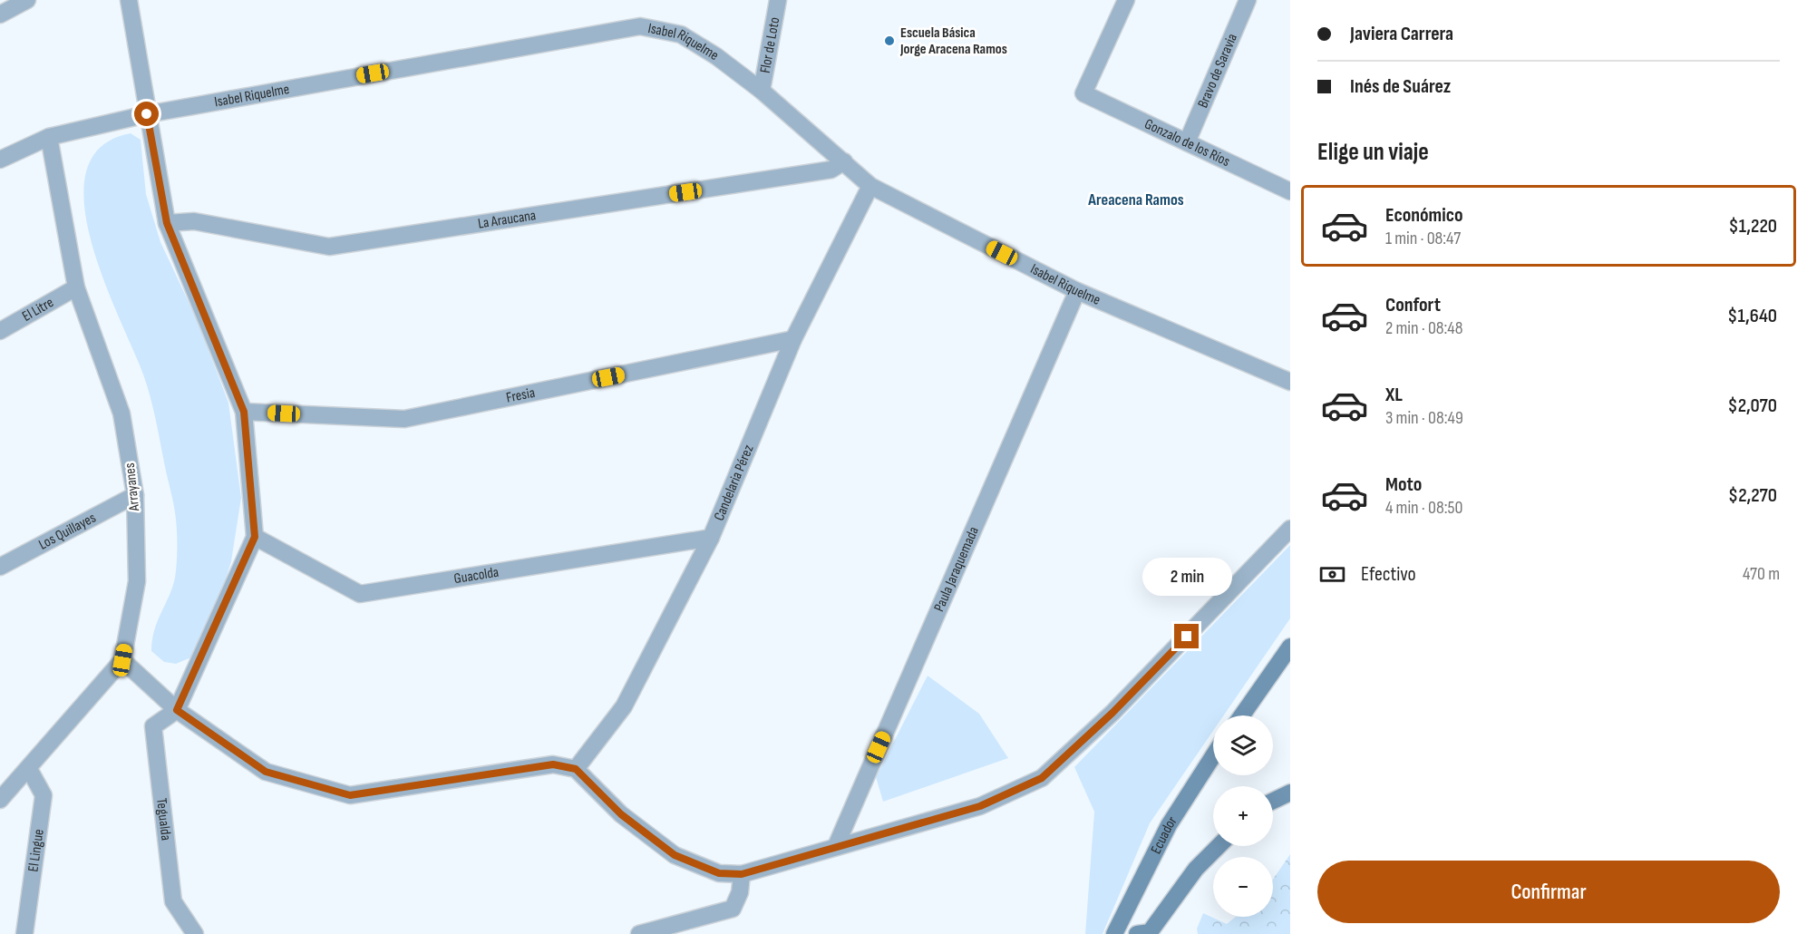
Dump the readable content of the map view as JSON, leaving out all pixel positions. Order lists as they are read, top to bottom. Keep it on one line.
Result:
{"streets":{"street":["Isabel Riquelme","Flor de Loto","Bravo de Saravia","Gonzalo de los Ríos","La Araucana","El Litre","Fresia","Candelaria Pérez","Arrayanes","Los Quillayes","Paula Jaraquemada","Guacolda","Tegualda","Ecuador","El Lingue"]},"crossings":[["Isabel Riquelme","Flor de Loto"],["Isabel Riquelme","La Araucana"],["Isabel Riquelme","Candelaria Pérez"],["Isabel Riquelme","Arrayanes"],["Isabel Riquelme","Paula Jaraquemada"],["Bravo de Saravia","Gonzalo de los Ríos"],["El Litre","Arrayanes"],["Fresia","Candelaria Pérez"],["Candelaria Pérez","Guacolda"],["Arrayanes","Los Quillayes"]],"districts":["Areacena Ramos"],"places":["Escuela Básica Jorge Aracena Ramos"],"page":{"banner":["Javiera Carrera","Inés de Suárez"],"heading":"Elige un viaje","list":[{"name":"Económico","note":"1 min · 08:47","value":"$1,220"},{"name":"Confort","note":"2 min · 08:48","value":"$1,640"},{"name":"XL","note":"3 min · 08:49","value":"$2,070"},{"name":"Moto","note":"4 min · 08:50","value":"$2,270"}],"pay":["Efectivo","470 m"],"bubble":"2 min","map_buttons":["+","−"],"buttons":"Confirmar"}}
